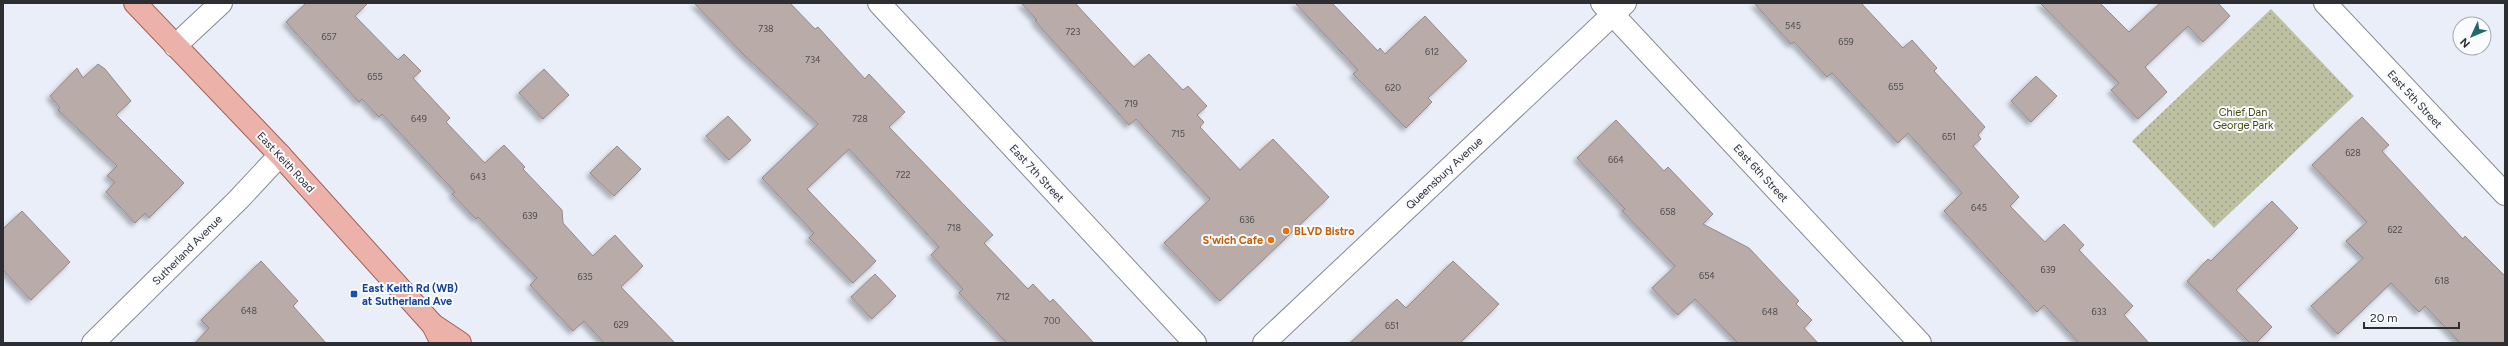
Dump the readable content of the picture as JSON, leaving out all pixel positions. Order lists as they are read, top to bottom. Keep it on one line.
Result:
{"streets":{"main road":["East Keith Road"],"street":["East 5th Street","East 7th Street","Queensbury Avenue","East 6th Street","Sutherland Avenue"]},"crossings":[["East Keith Road","Sutherland Avenue"],["Queensbury Avenue","East 6th Street"]],"parks":["Chief Dan George Park"],"places":{"other":["BLVD Bistro","S'wich Cafe"],"transit":["East Keith Rd (WB) at Sutherland Ave"]},"house_numbers":["545","738","723","657","659","612","734","655","655","620","719","649","728","715","651","628","664","722","643","645","658","639","636","718","622","639","654","635","618","712","648","648","633","700","629","651"],"scale_bar":"20 m","north":"bottom left"}
